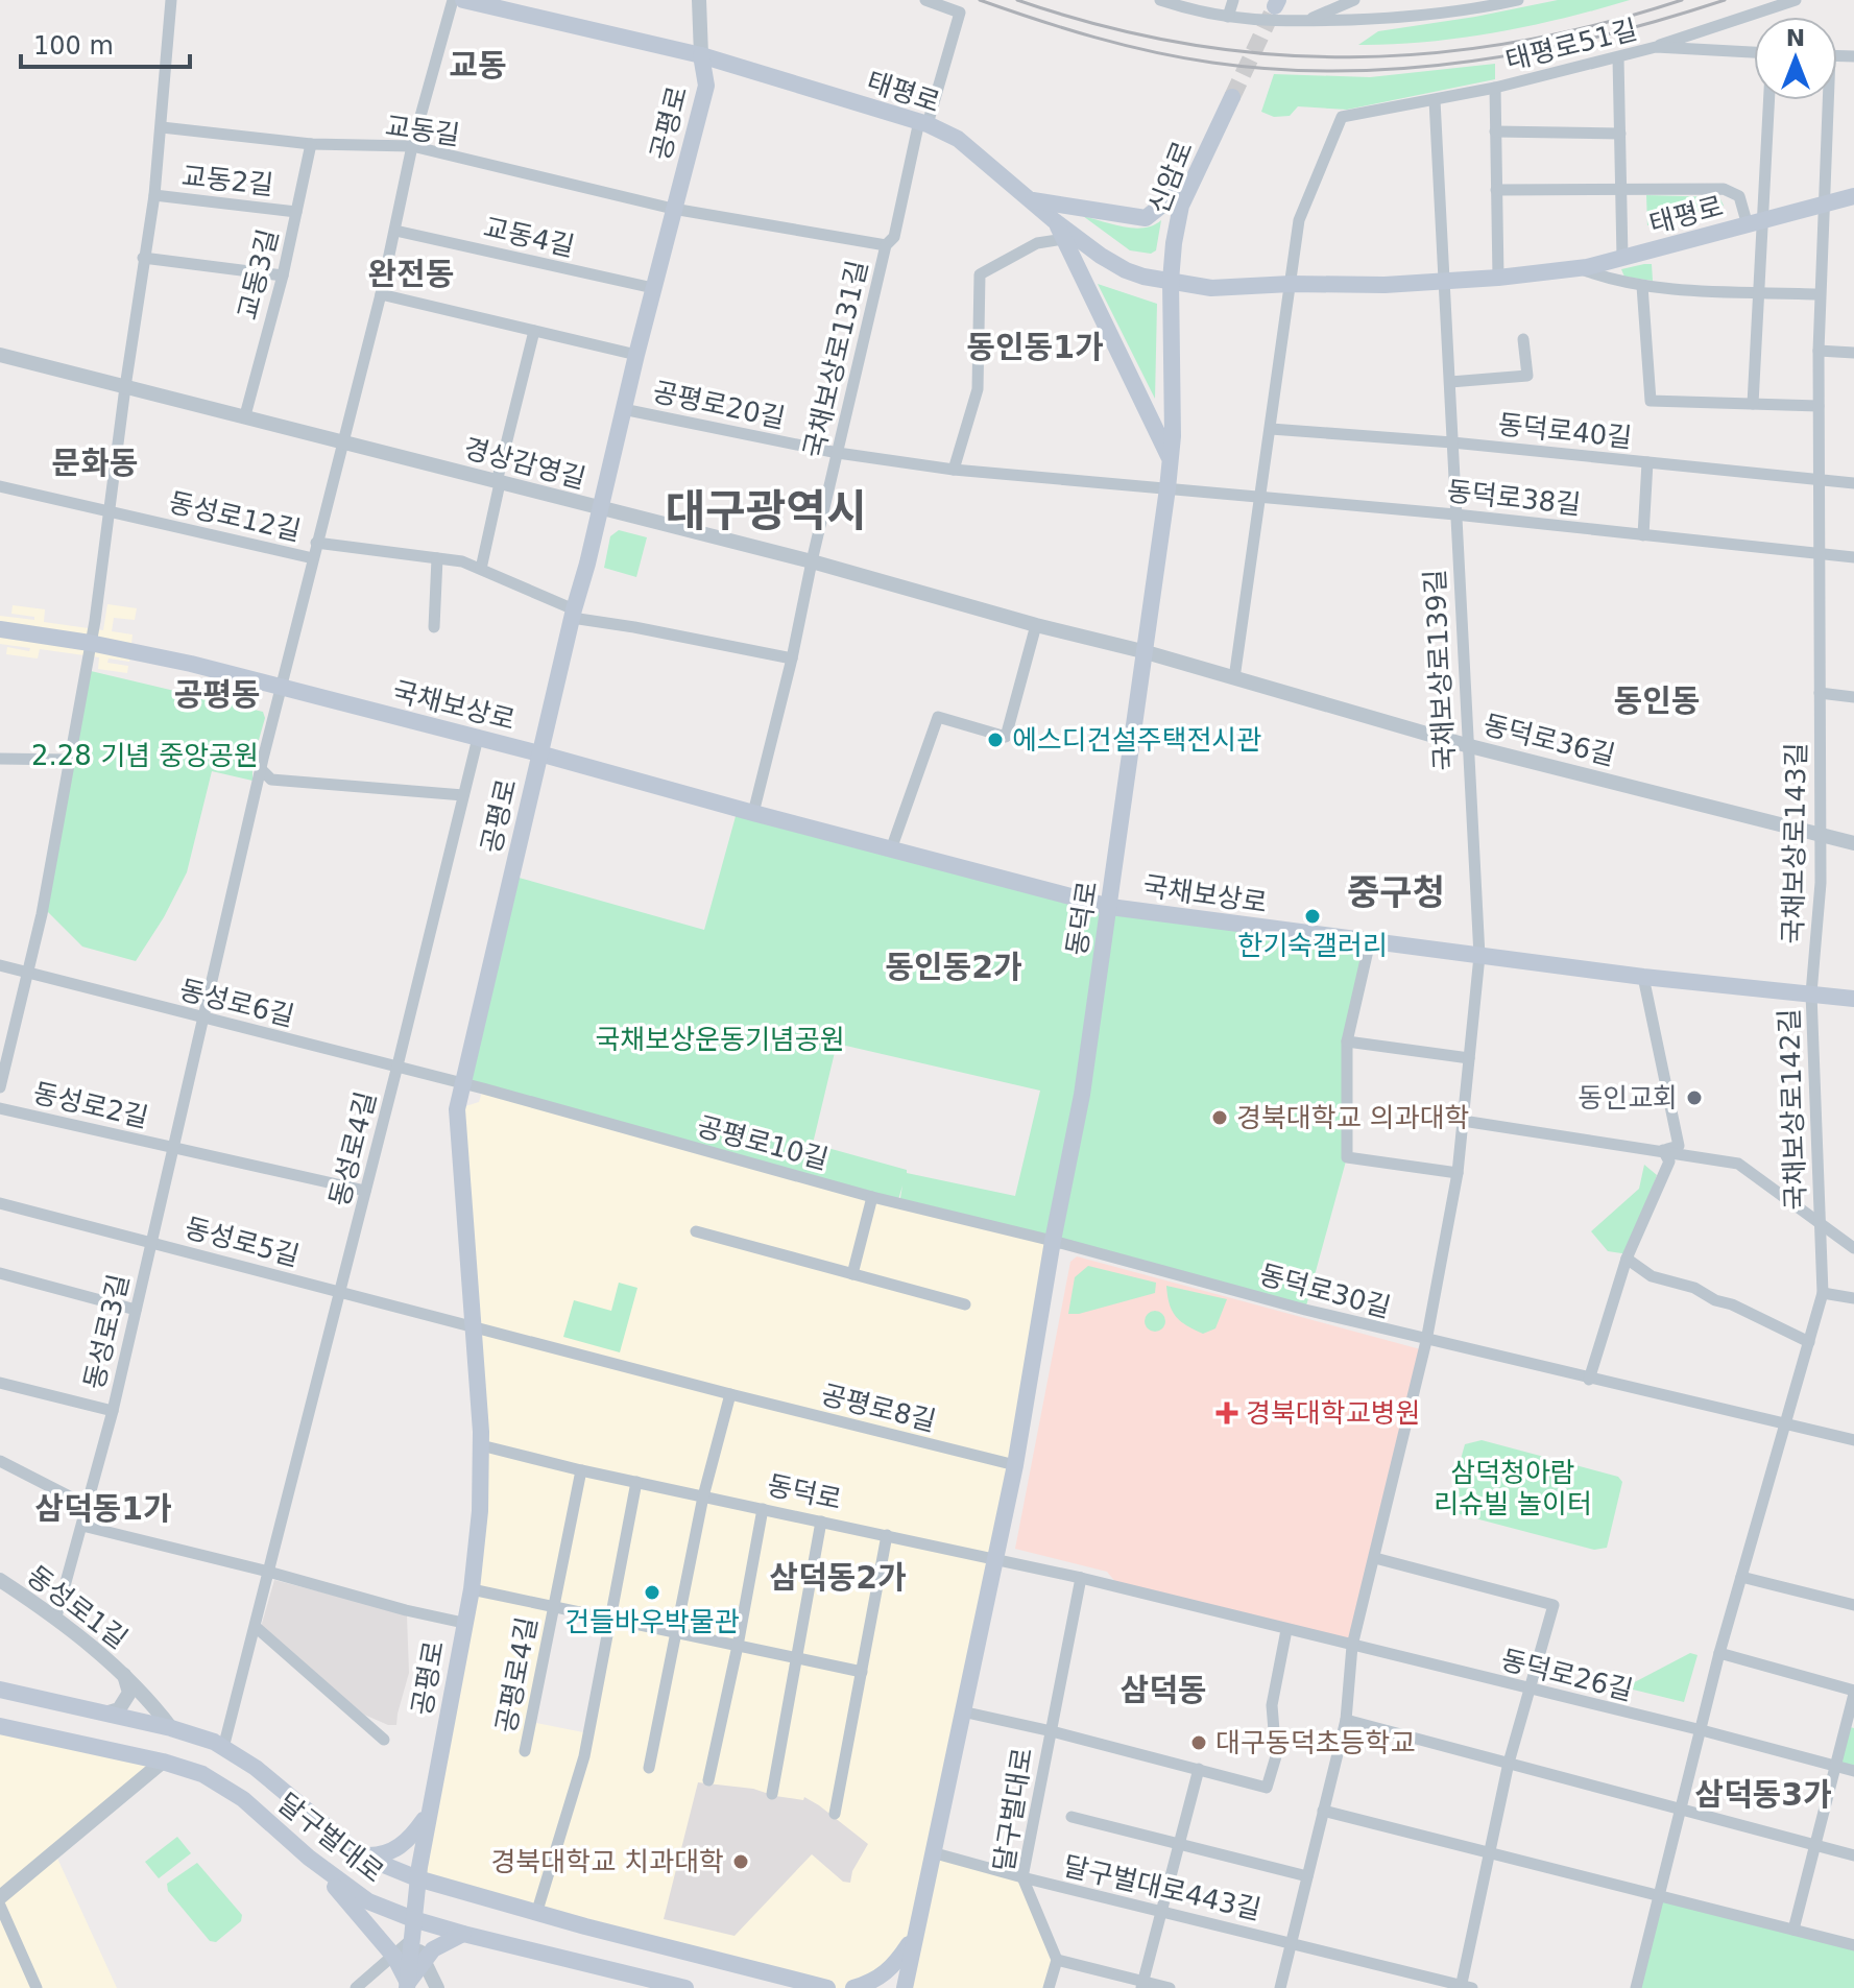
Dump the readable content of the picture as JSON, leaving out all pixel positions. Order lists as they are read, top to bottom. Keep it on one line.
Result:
{"streets":{"main road":["태평로","공평로","신암로","국채보상로","동덕로","달구벌대로"],"street":["태평로51길","교동길","교동2길","교동4길","교동3길","국채보상로131길","공평로20길","동덕로40길","경상감영길","동덕로38길","동성로12길","국채보상로139길","동덕로36길","국채보상로143길","동성로6길","동성로2길","국채보상로142길","공평로10길","동성로4길","동성로5길","동덕로30길","동성로3길","공평로8길","동성로1길","공평로4길","동덕로26길","달구벌대로443길"]},"crossings":[["태평로51길","태평로"],["태평로","공평로"],["태평로","신암로"],["태평로","국채보상로131길"],["태평로","국채보상로139길"],["태평로","국채보상로143길"],["태평로","동덕로"],["공평로","교동길"],["공평로","교동4길"],["공평로","공평로20길"],["공평로","경상감영길"],["공평로","동성로12길"],["공평로","국채보상로"],["공평로","동성로6길"],["공평로","공평로10길"],["공평로","동성로5길"],["공평로","공평로8길"],["공평로","공평로4길"],["공평로","달구벌대로"],["교동길","교동2길"],["교동길","교동3길"],["신암로","동덕로"],["교동2길","교동3길"],["교동2길","경상감영길"],["교동2길","동성로12길"],["교동2길","동성로2길"],["교동3길","경상감영길"],["국채보상로131길","공평로20길"],["국채보상로131길","경상감영길"],["국채보상로131길","동성로12길"],["국채보상로131길","국채보상로"],["공평로20길","동덕로38길"],["공평로20길","동덕로"],["동덕로40길","국채보상로139길"],["동덕로40길","국채보상로143길"],["경상감영길","동덕로36길"],["경상감영길","동덕로"],["경상감영길","동성로3길"],["동덕로38길","국채보상로139길"],["동덕로38길","국채보상로143길"],["동덕로38길","동덕로"],["동성로12길","동성로2길"],["동성로12길","동성로3길"],["국채보상로139길","국채보상로"],["국채보상로139길","동덕로36길"],["국채보상로139길","국채보상로142길"],["국채보상로139길","달구벌대로443길"],["국채보상로","국채보상로143길"],["국채보상로","동덕로"],["국채보상로","동성로2길"],["국채보상로","국채보상로142길"],["국채보상로","동성로4길"],["국채보상로","동성로3길"],["동덕로36길","국채보상로143길"],["동덕로36길","동덕로"],["국채보상로143길","국채보상로142길"],["동덕로","공평로10길"],["동덕로","동덕로30길"],["동덕로","공평로8길"],["동덕로","동덕로26길"],["동성로6길","동성로2길"],["동성로6길","공평로10길"],["동성로6길","동성로4길"],["동성로6길","동성로3길"],["동성로2길","동성로3길"],["국채보상로142길","동덕로30길"],["국채보상로142길","동덕로26길"],["공평로10길","동덕로30길"],["동성로4길","동성로5길"],["동성로4길","달구벌대로"],["동성로5길","동성로3길"],["동성로5길","공평로8길"],["동덕로30길","달구벌대로443길"],["동성로3길","동성로1길"],["동성로1길","달구벌대로"],["동덕로26길","달구벌대로443길"],["달구벌대로","달구벌대로443길"]],"districts":["교동","완전동","동인동1가","문화동","대구광역시","공평동","동인동","중구청","동인동2가","삼덕동1가","삼덕동2가","삼덕동","삼덕동3가"],"parks":["2.28 기념 중앙공원","국채보상운동기념공원","삼덕청아람 리슈빌 놀이터"],"places":{"other":["에스디건설주택전시관","한기숙갤러리","동인교회","경북대학교 의과대학","건들바우박물관","대구동덕초등학교","경북대학교 치과대학"],"health":["경북대학교병원"]},"scale_bar":"100 m","north":"top"}
